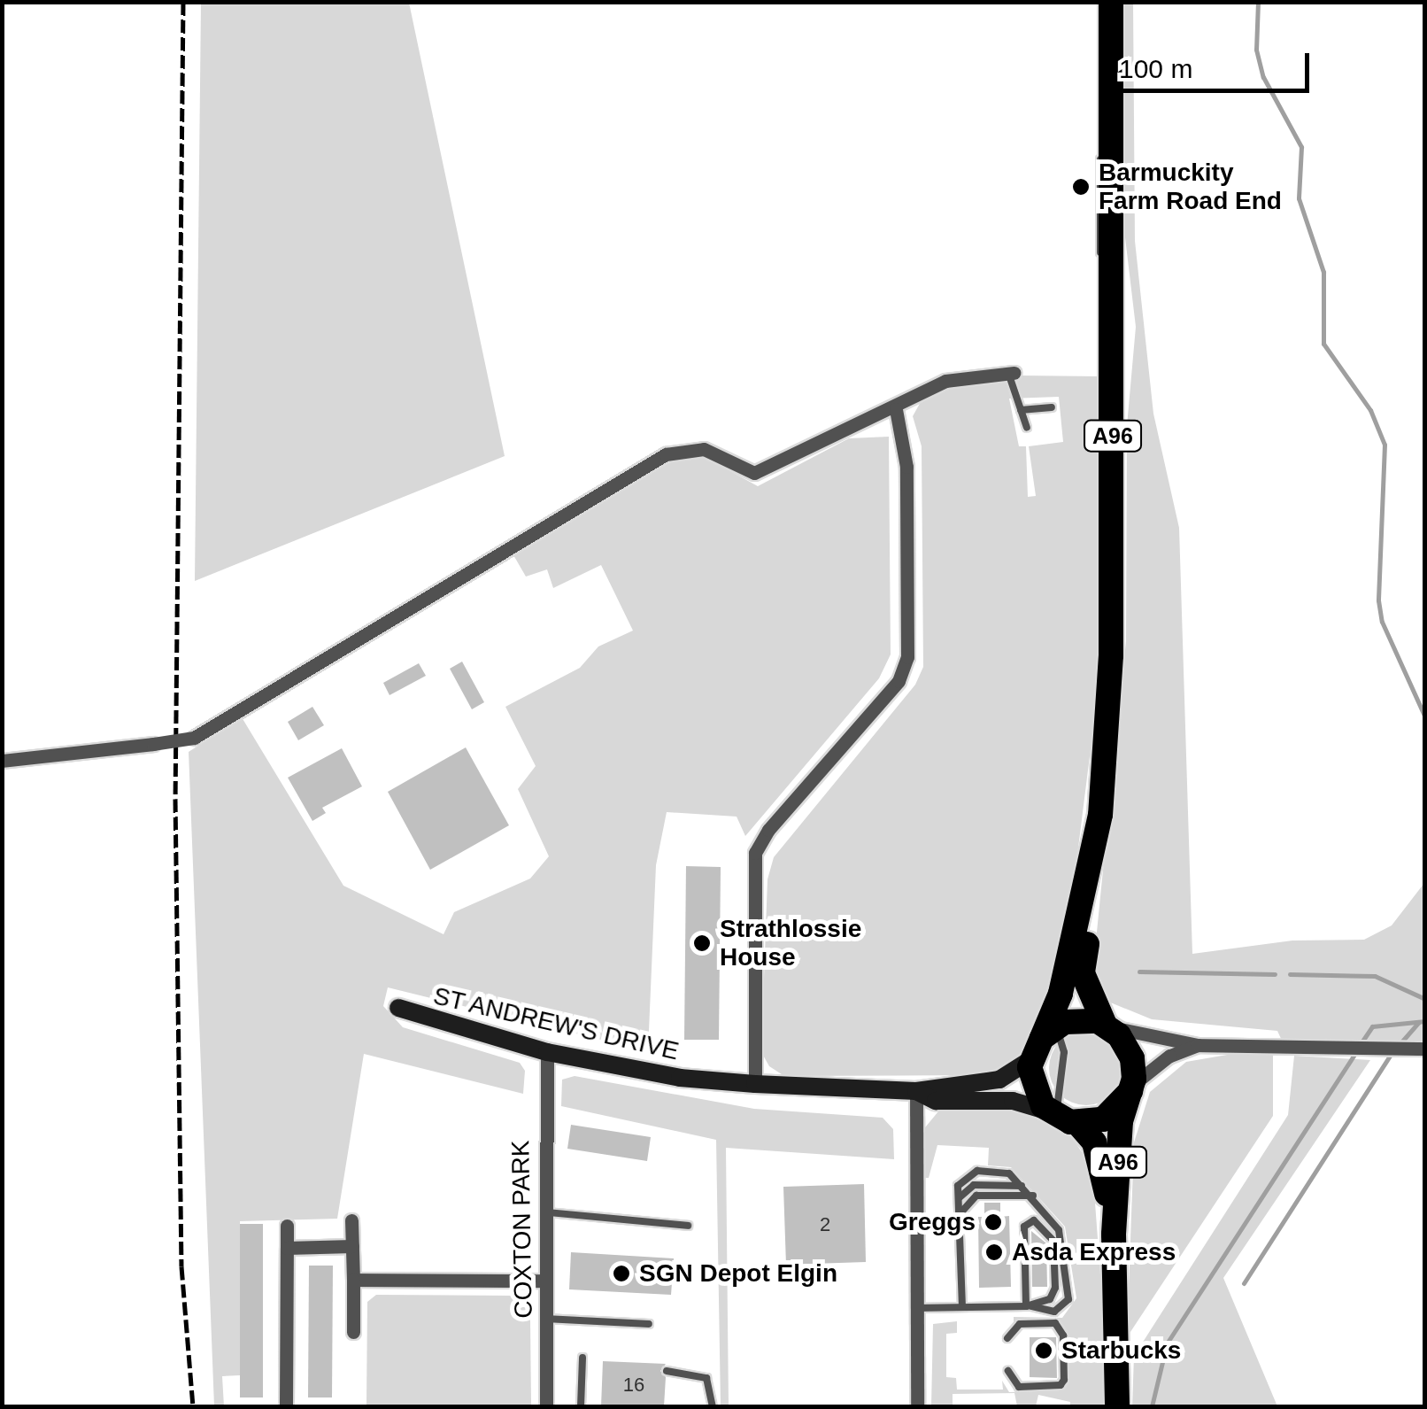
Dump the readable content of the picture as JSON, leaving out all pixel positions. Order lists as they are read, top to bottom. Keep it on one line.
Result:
{"streets":{"highway":["A96"],"street":["ST ANDREW'S DRIVE","COXTON PARK"]},"crossings":[["A96","ST ANDREW'S DRIVE"],["ST ANDREW'S DRIVE","COXTON PARK"]],"places":["Barmuckity Farm Road End","Strathlossie House","Greggs","Asda Express","SGN Depot Elgin","Starbucks"],"house_numbers":["2","16"],"scale_bar":"100 m"}
